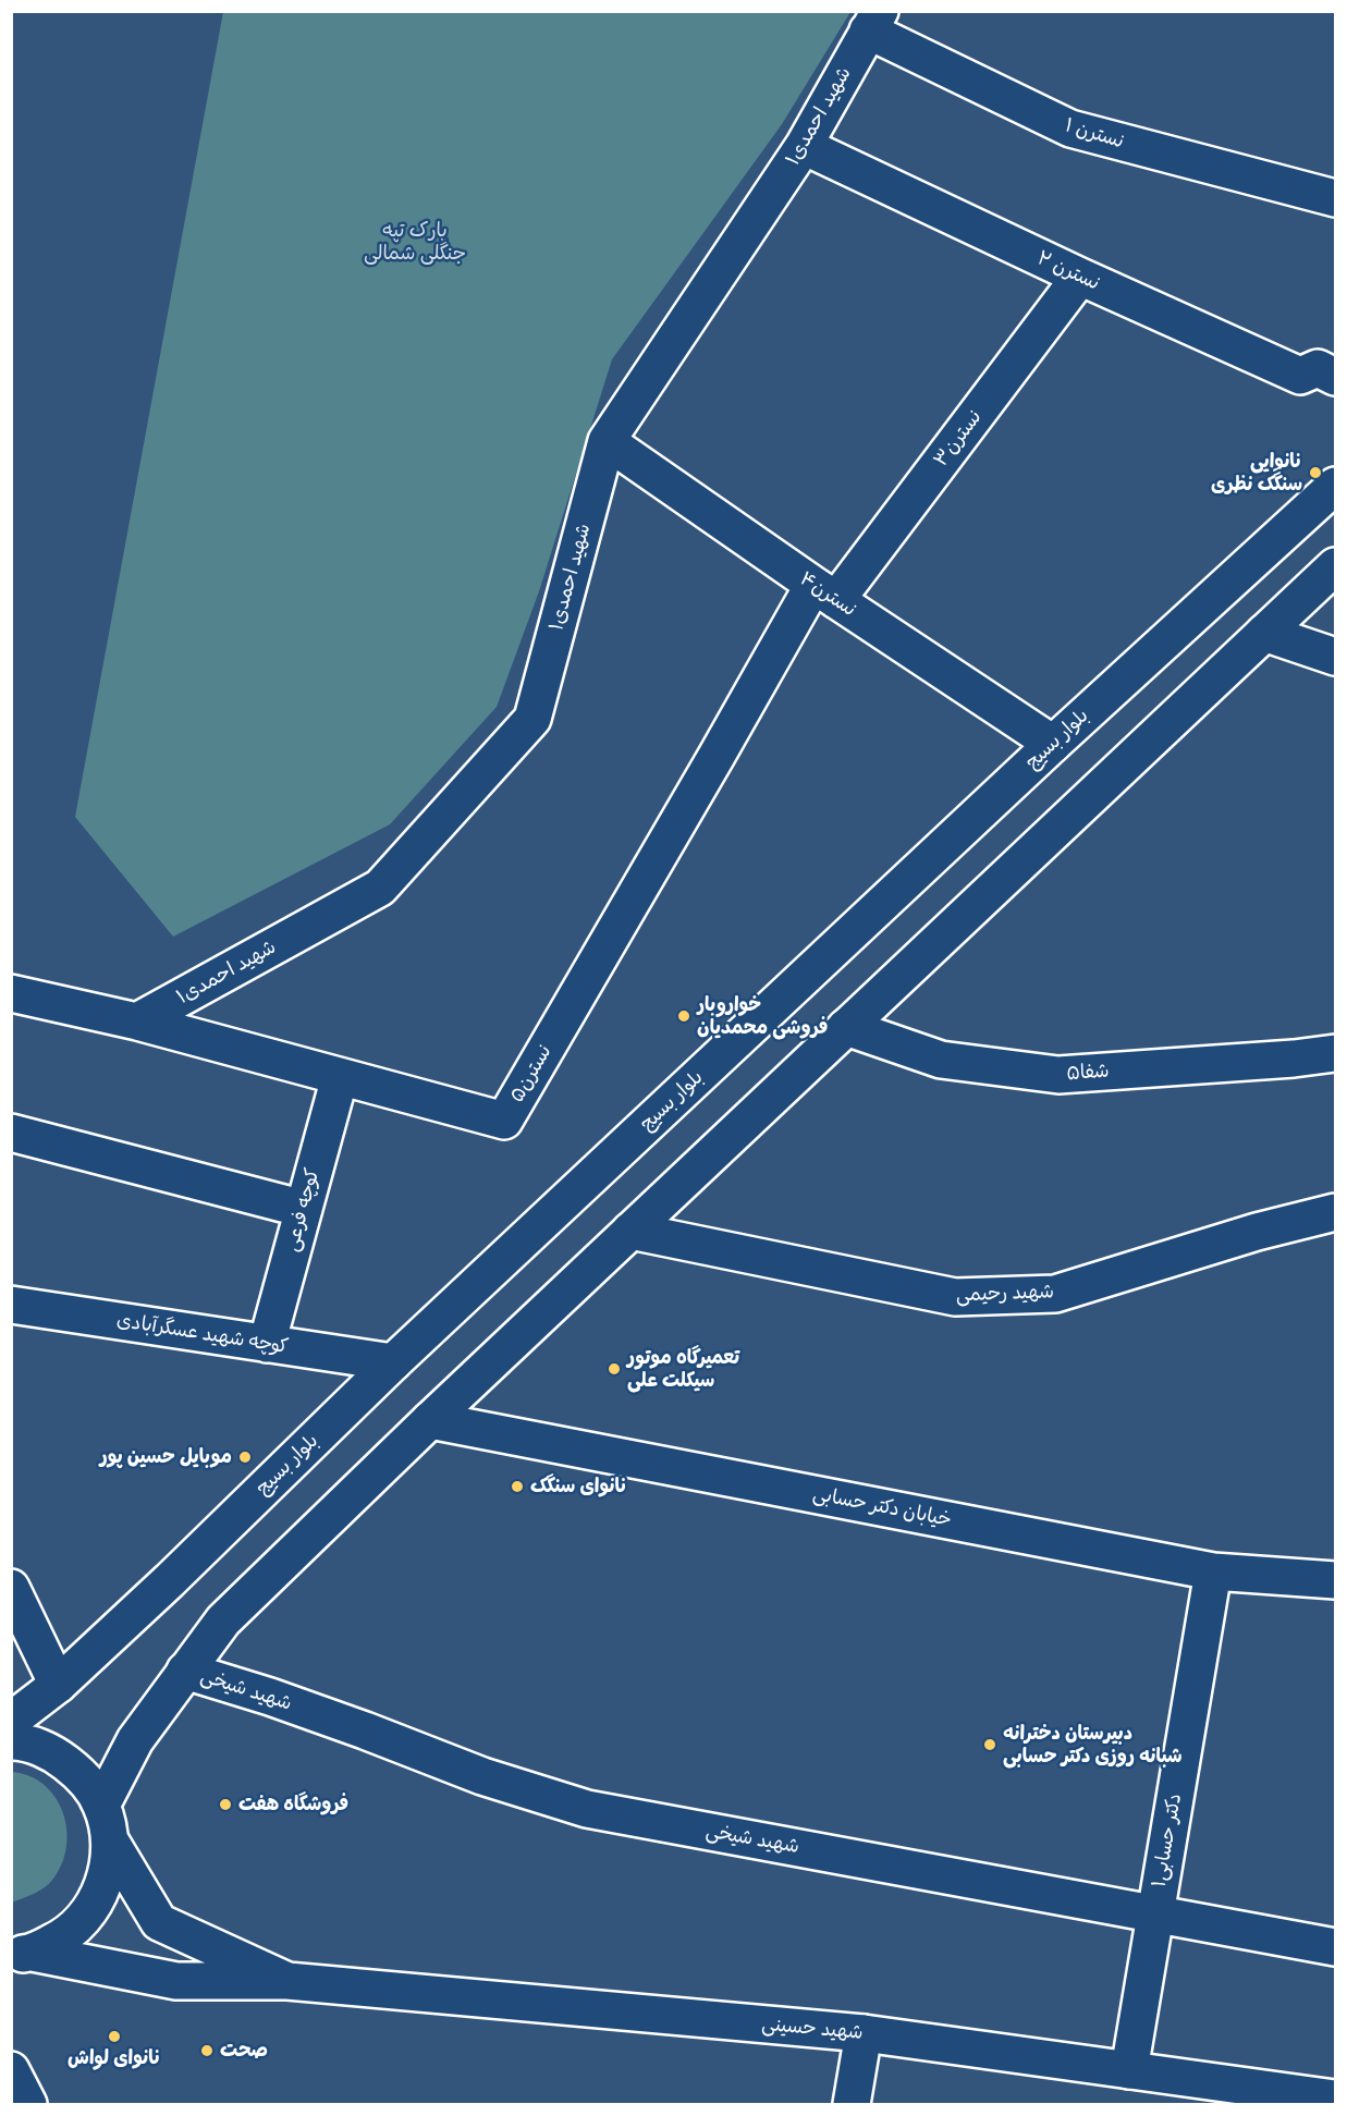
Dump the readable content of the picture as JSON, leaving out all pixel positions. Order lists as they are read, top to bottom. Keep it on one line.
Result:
{"streets":{"street":["شهید احمدی۱","نسترن ۱","نسترن ۲","نسترن۳","نسترن۴","بلوار بسیج","شفا۵","نسترن۵","کوچه فرعی","شهید رحیمی","کوچه شهید عسگرآبادی","خیابان دکتر حسابی","شهید شیخی","دکتر حسابی۱","شهید حسینی"]},"crossings":[["شهید احمدی۱","نسترن ۱"],["شهید احمدی۱","نسترن ۲"],["شهید احمدی۱","نسترن۴"],["شهید احمدی۱","نسترن۵"],["نسترن ۲","نسترن۳"],["نسترن۳","نسترن۴"],["نسترن۳","نسترن۵"],["نسترن۴","بلوار بسیج"],["نسترن۴","نسترن۵"],["بلوار بسیج","کوچه شهید عسگرآبادی"],["نسترن۵","کوچه فرعی"],["کوچه فرعی","کوچه شهید عسگرآبادی"],["خیابان دکتر حسابی","دکتر حسابی۱"],["شهید شیخی","دکتر حسابی۱"],["دکتر حسابی۱","شهید حسینی"]],"parks":["پارک تپه جنگلی شمالی"],"places":["نانوایی سنگک نظری","خواروبار فروشی محمدیان","تعمیرگاه موتور سیکلت علی","موبایل حسین پور","نانوای سنگک","دبیرستان دخترانه شبانه روزی دکتر حسابی","فروشگاه هفت","نانوای لواش","صحت"]}
